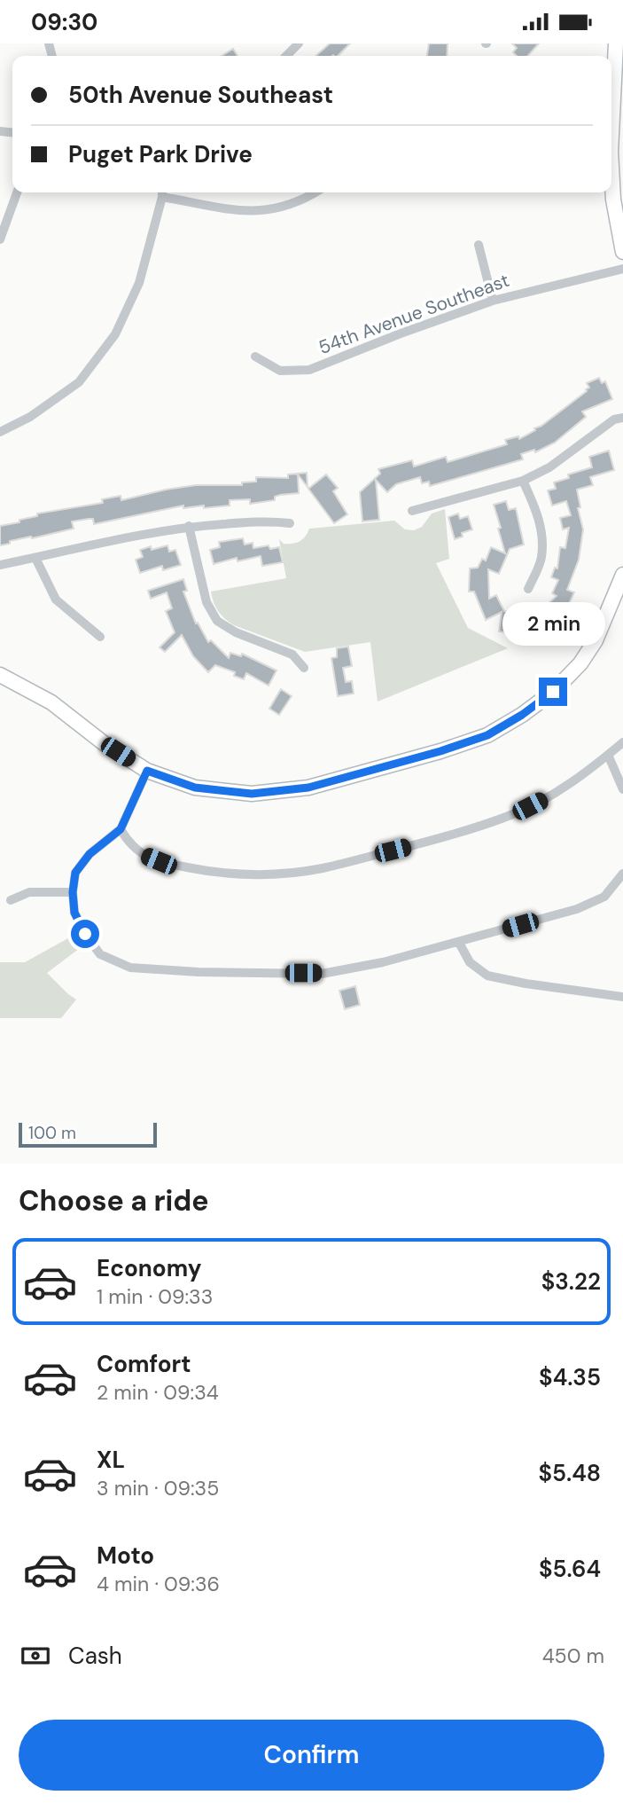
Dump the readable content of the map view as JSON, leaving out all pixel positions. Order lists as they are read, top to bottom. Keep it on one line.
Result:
{"streets":{"street":["54th Avenue Southeast"]},"scale_bar":"100 m","page":{"status":"09:30","banner":["50th Avenue Southeast","Puget Park Drive"],"bubble":"2 min","scale":"100 m","heading":"Choose a ride","list":[{"name":"Economy","note":"1 min · 09:33","value":"$3.22"},{"name":"Comfort","note":"2 min · 09:34","value":"$4.35"},{"name":"XL","note":"3 min · 09:35","value":"$5.48"},{"name":"Moto","note":"4 min · 09:36","value":"$5.64"}],"pay":["Cash","450 m"],"buttons":"Confirm"}}
